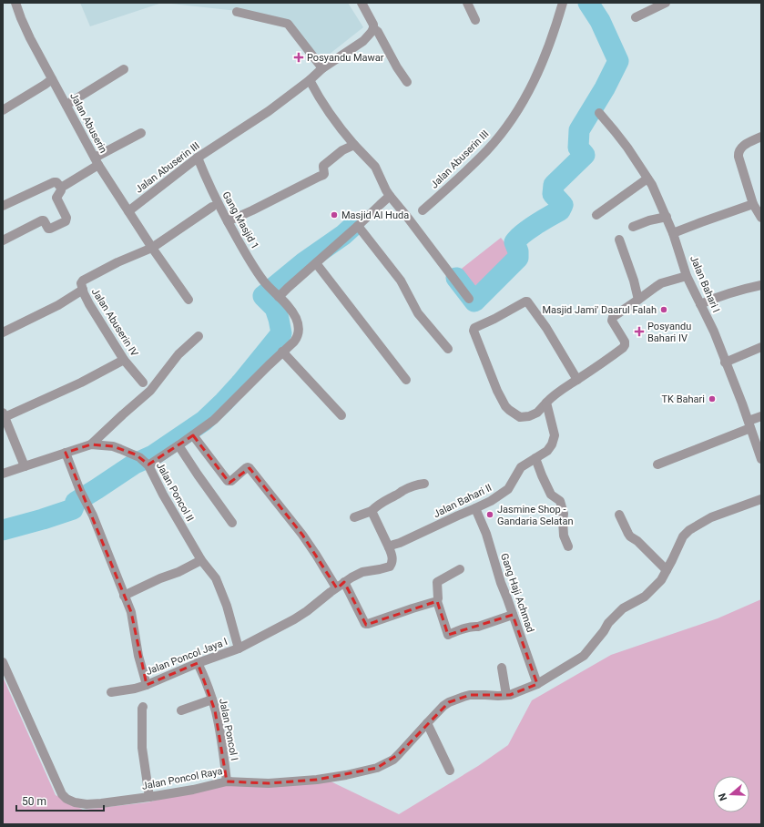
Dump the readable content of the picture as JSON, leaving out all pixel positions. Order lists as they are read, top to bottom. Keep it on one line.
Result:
{"streets":{"street":["Jalan Abuserin","Jalan Abuserin III","Gang Masjid 1","Jalan Bahari I","Jalan Abuserin IV","Jalan Poncol II","Jalan Bahari II","Gang Haji Achmad","Jalan Poncol Jaya I","Jalan Poncol I","Jalan Poncol Raya"]},"crossings":[["Jalan Abuserin","Jalan Abuserin III"],["Jalan Abuserin","Jalan Abuserin IV"],["Jalan Abuserin III","Gang Masjid 1"],["Gang Masjid 1","Jalan Poncol II"],["Jalan Poncol II","Jalan Poncol Jaya I"],["Jalan Bahari II","Gang Haji Achmad"],["Gang Haji Achmad","Jalan Poncol Raya"],["Jalan Poncol Jaya I","Jalan Poncol I"],["Jalan Poncol I","Jalan Poncol Raya"]],"places":{"health":["Posyandu Mawar","Posyandu Bahari IV"],"other":["Masjid Al Huda","Masjid Jami' Daarul Falah","TK Bahari","Jasmine Shop - Gandaria Selatan"]},"scale_bar":"50 m","north":"left"}
